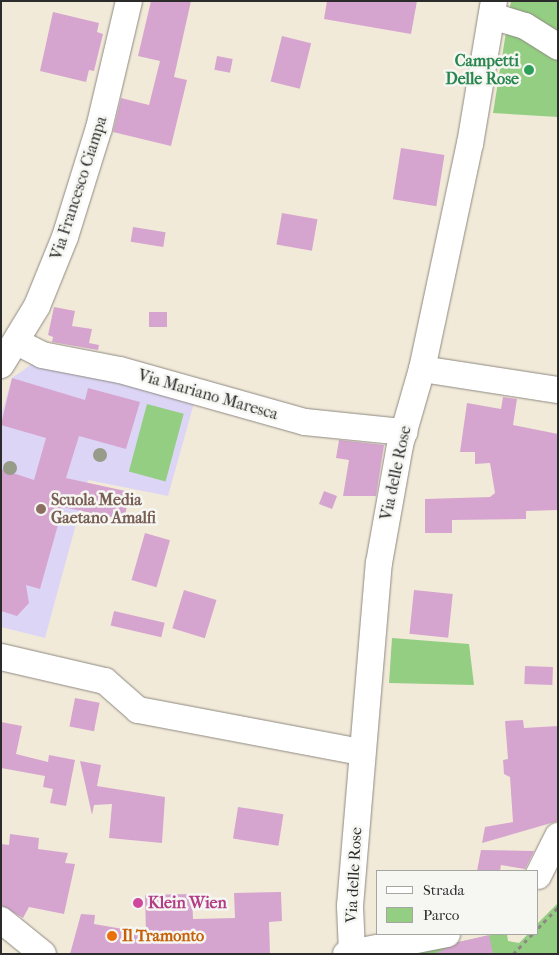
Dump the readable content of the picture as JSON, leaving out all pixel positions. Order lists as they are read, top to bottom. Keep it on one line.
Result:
{"streets":{"street":["Via Francesco Ciampa","Via Mariano Maresca","Via delle Rose"]},"crossings":[["Via Francesco Ciampa","Via Mariano Maresca"],["Via Mariano Maresca","Via delle Rose"]],"places":["Campetti Delle Rose","Scuola Media Gaetano Amalfi","Klein Wien","Il Tramonto"],"legend":["Strada","Parco"]}
